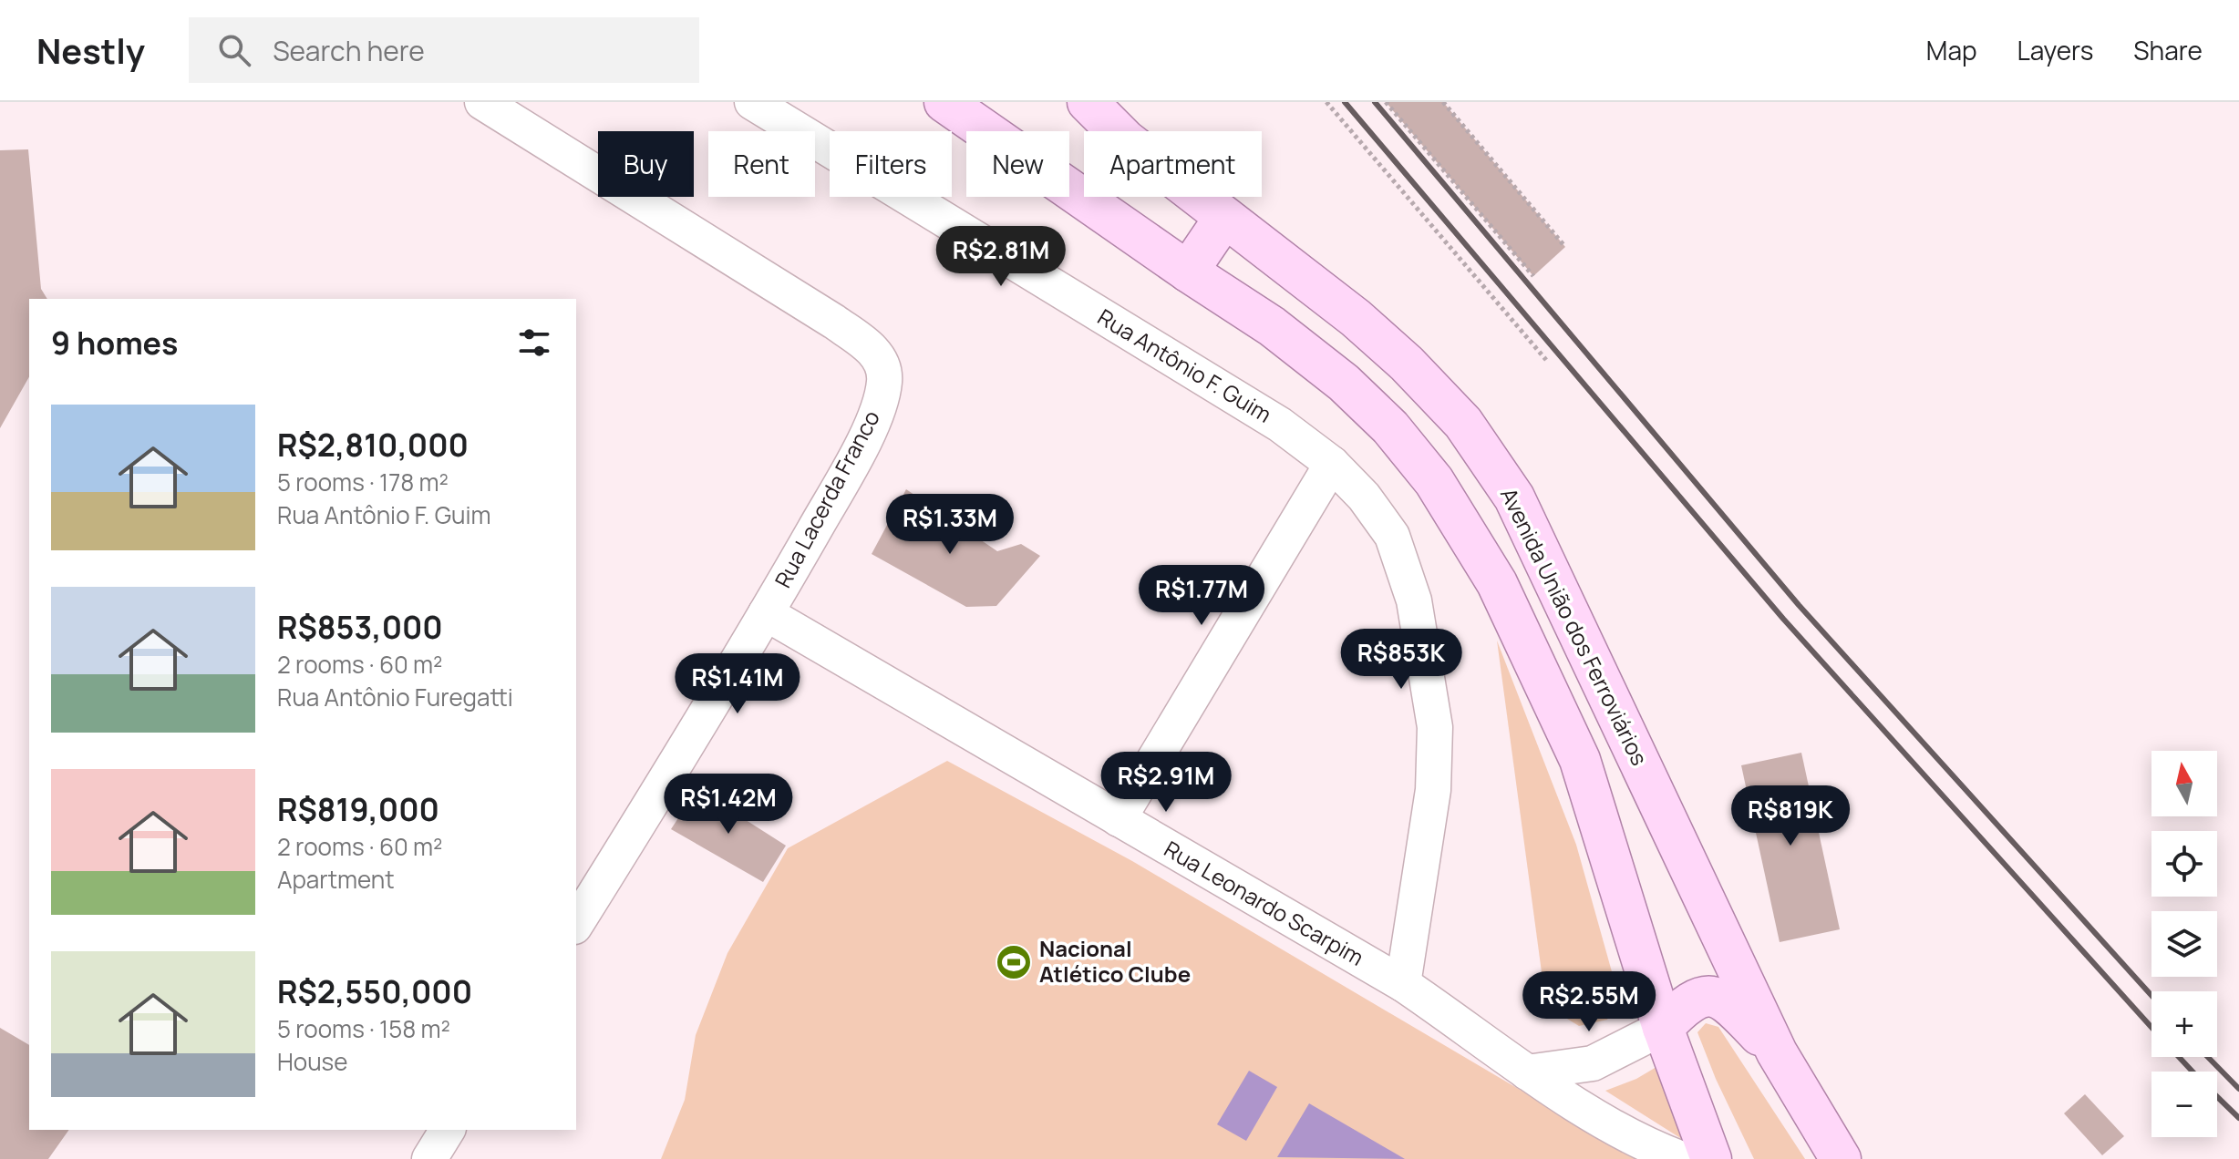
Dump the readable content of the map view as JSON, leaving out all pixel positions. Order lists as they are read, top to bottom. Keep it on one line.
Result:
{"streets":{"main road":["Avenida União dos Ferroviários"],"street":["Rua Antônio F. Guim","Rua Lacerda Franco","Rua Leonardo Scarpim"]},"crossings":[["Rua Antônio F. Guim","Rua Leonardo Scarpim"],["Rua Lacerda Franco","Rua Leonardo Scarpim"]],"places":{"sports":["Nacional Atlético Clube"]},"north":"top","page":{"header":"Nestly","search":"Search here","nav":["Map","Layers","Share"],"chip":["Buy","Rent","Filters","New","Apartment"],"price":["R$2.81M","R$1.33M","R$1.77M","R$853K","R$1.41M","R$2.91M","R$1.42M","R$819K","R$2.55M"],"heading":"9 homes","list":[{"name":"R$2,810,000","note":"5 rooms · 178 m² · Rua Antônio F. Guim"},{"name":"R$853,000","note":"2 rooms · 60 m² · Rua Antônio Furegatti"},{"name":"R$819,000","note":"2 rooms · 60 m² · Apartment"},{"name":"R$2,550,000","note":"5 rooms · 158 m² · House"}],"map_buttons":["+","−"]}}
